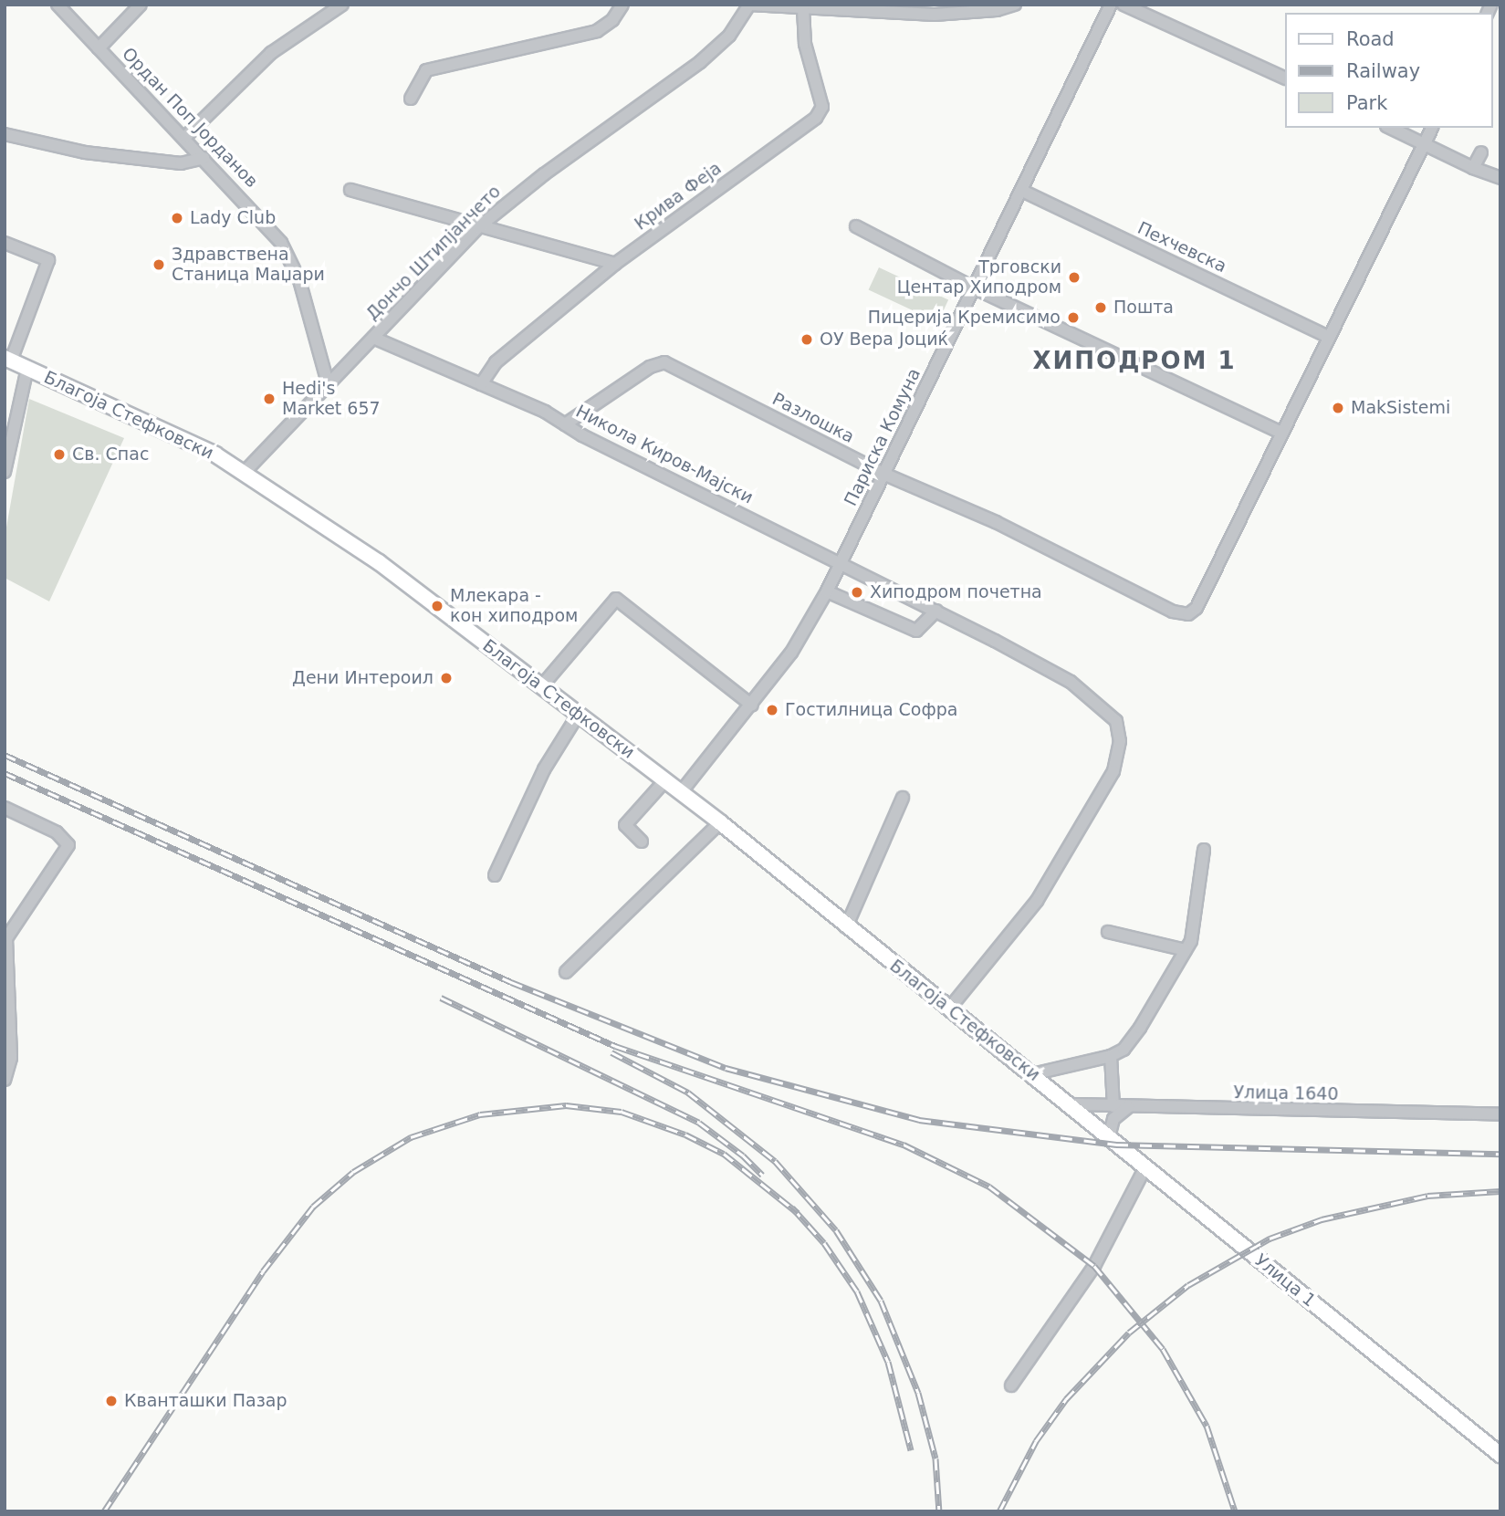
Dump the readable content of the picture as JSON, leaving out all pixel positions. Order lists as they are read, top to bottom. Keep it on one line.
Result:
{"streets":{"main road":["Благоја Стефковски","Улица 1"],"street":["Ордан Поп Јорданов","Крива Феја","Пехчевска","Дончо Штипјанчето","Разлошка","Париска Комуна","Никола Киров-Мајски","Улица 1640"]},"crossings":[["Ордан Поп Јорданов","Дончо Штипјанчето"],["Крива Феја","Никола Киров-Мајски"],["Пехчевска","Париска Комуна"],["Дончо Штипјанчето","Благоја Стефковски"],["Дончо Штипјанчето","Никола Киров-Мајски"],["Благоја Стефковски","Париска Комуна"],["Благоја Стефковски","Никола Киров-Мајски"],["Благоја Стефковски","Улица 1640"],["Благоја Стефковски","Улица 1"],["Разлошка","Париска Комуна"],["Разлошка","Никола Киров-Мајски"],["Париска Комуна","Никола Киров-Мајски"],["Улица 1640","Улица 1"]],"districts":["ХИПОДРОМ 1"],"places":["Lady Club","Здравствена Станица Маџари","Трговски Центар Хиподром","Пошта","Пицерија Кремисимо","ОУ Вера Јоциќ","Hedi's Market 657","MakSistemi","Св. Спас","Хиподром почетна","Млекара - кон хиподром","Дени Интероил","Гостилница Софра","Кванташки Пазар"],"legend":["Road","Railway","Park"]}
